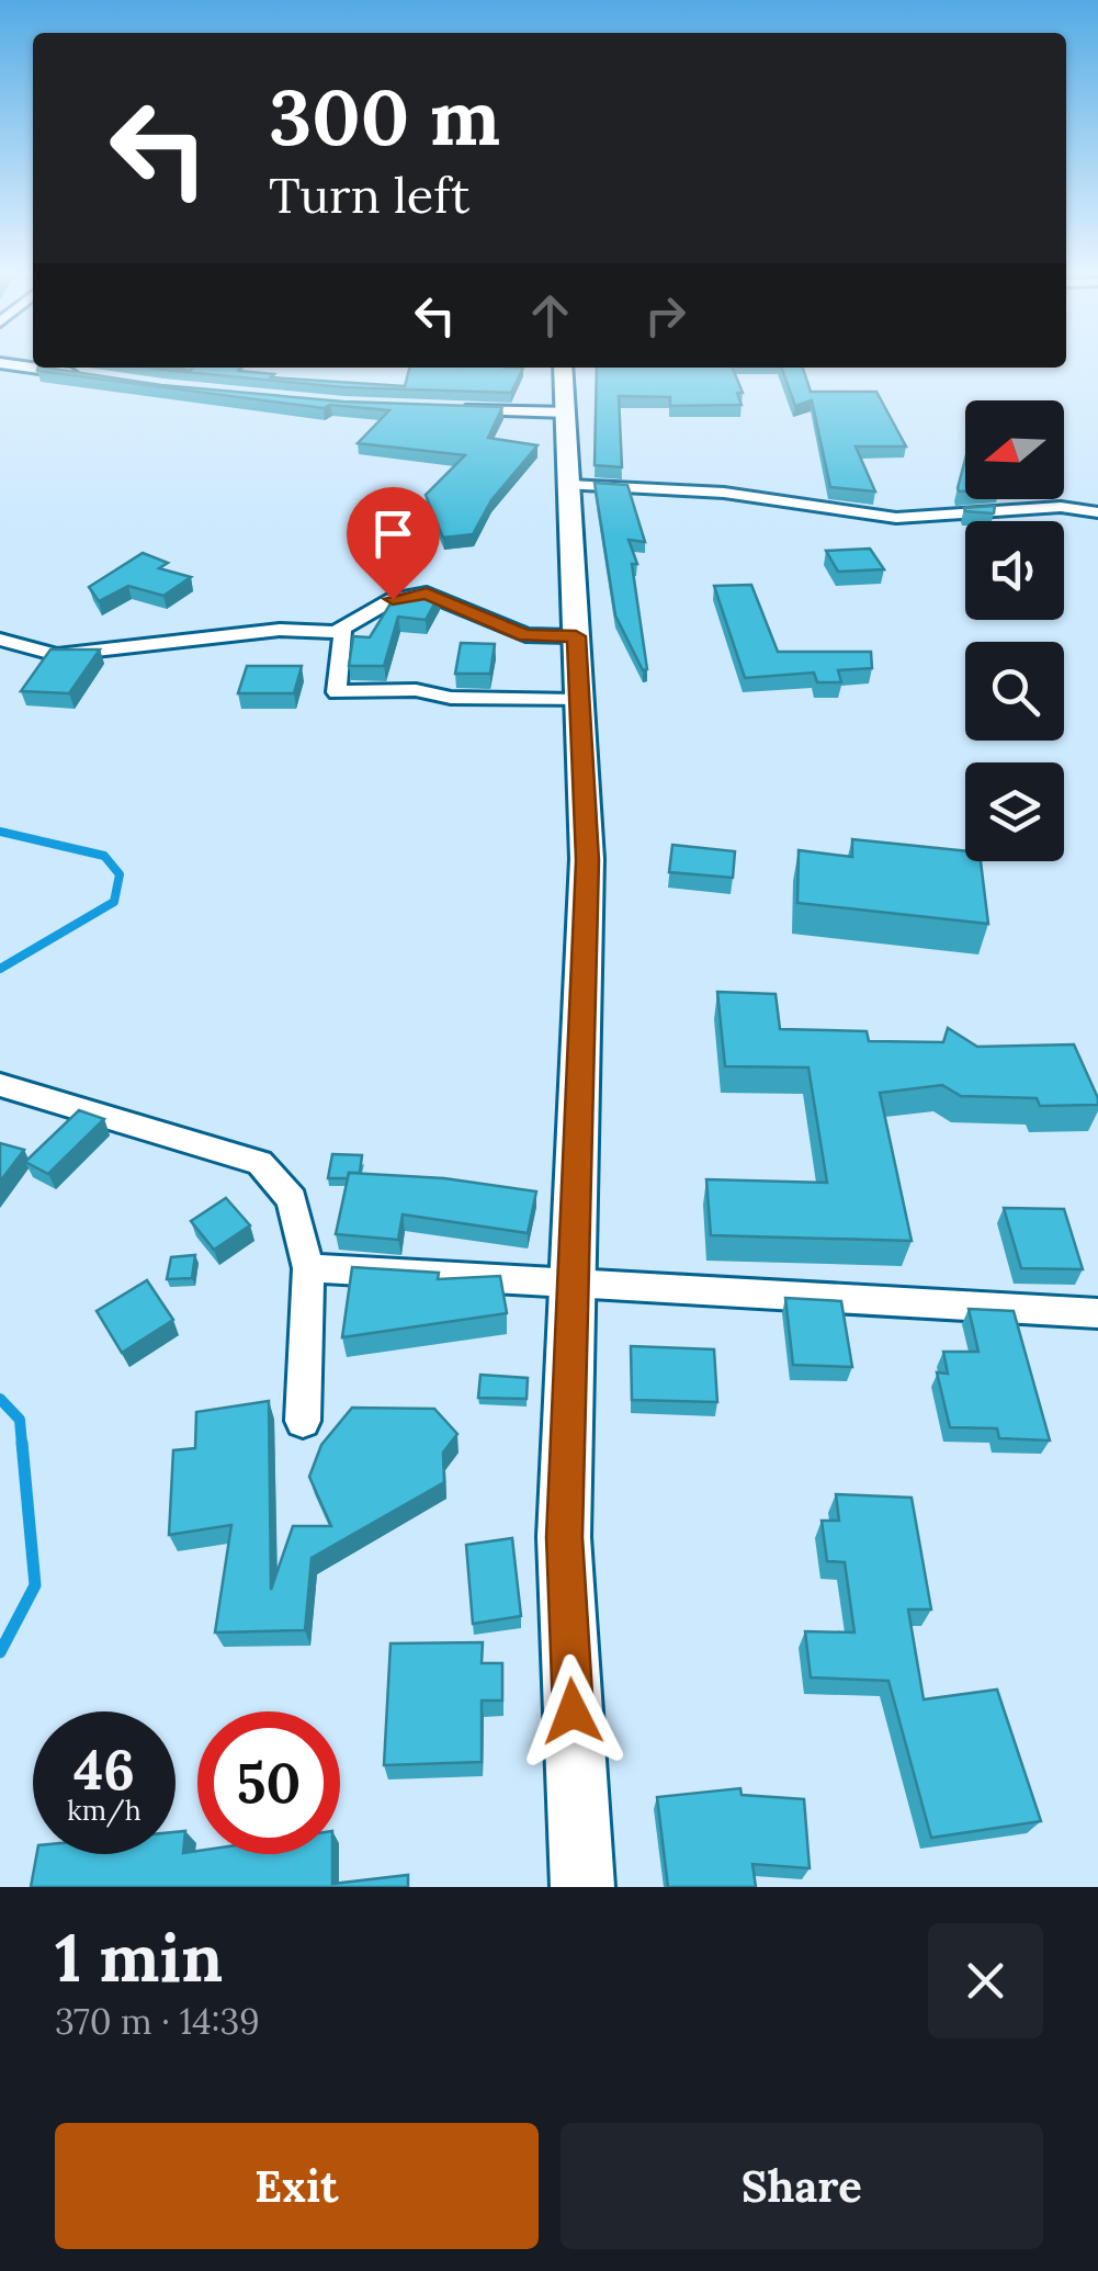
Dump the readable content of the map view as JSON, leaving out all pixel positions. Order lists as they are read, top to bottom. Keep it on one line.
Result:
{"north":"left","page":{"turn":["300 m","Turn left"],"speed":"46 km/h","limit":"50","heading":["1 min","370 m · 14:39"],"buttons":["Exit","Share"]}}
